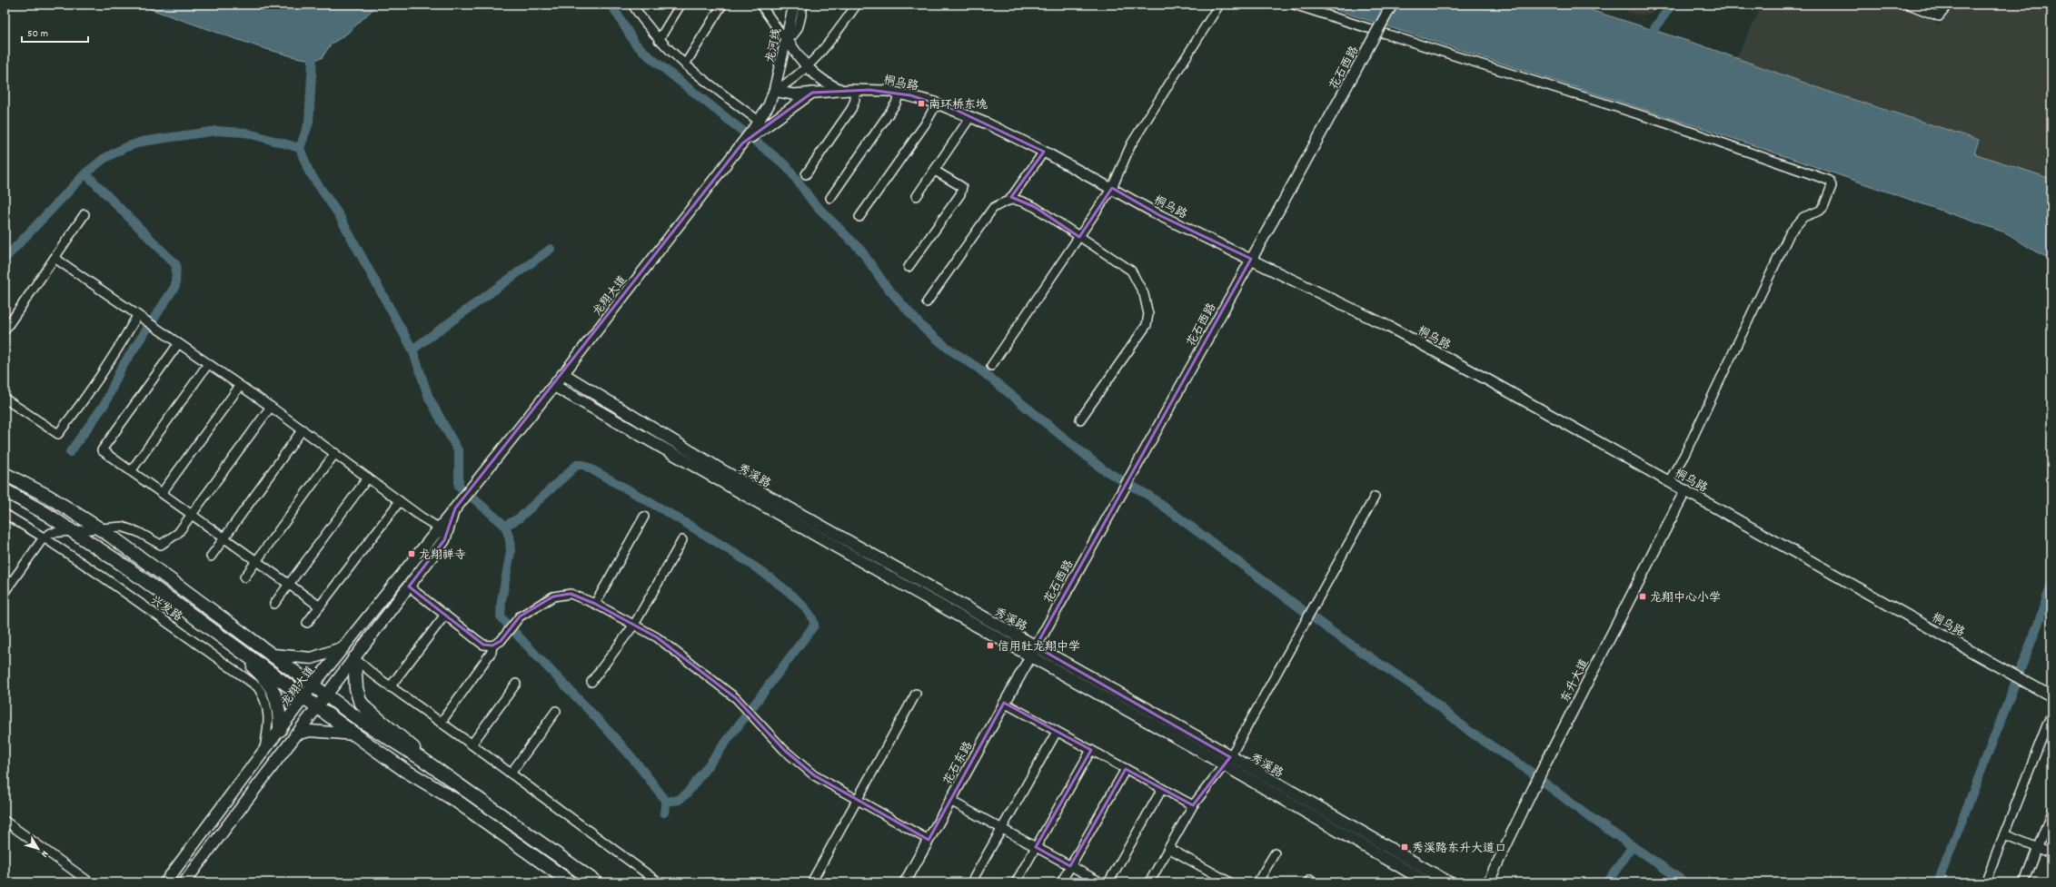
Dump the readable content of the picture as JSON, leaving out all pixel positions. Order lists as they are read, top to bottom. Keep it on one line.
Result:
{"streets":{"main road":["龙翔大道","秀溪路"],"street":["龙河线","花石西路","桐乌路","兴发路","东升大道","花石东路"]},"crossings":[["龙河线","桐乌路"],["龙河线","龙翔大道"],["花石西路","桐乌路"],["花石西路","秀溪路"],["花石西路","花石东路"],["桐乌路","龙翔大道"],["桐乌路","东升大道"],["龙翔大道","秀溪路"],["龙翔大道","兴发路"],["秀溪路","花石东路"]],"places":{"transit":["南环桥东堍","龙翔禅寺","龙翔中心小学","信用社龙翔中学","秀溪路东升大道口"]},"scale_bar":"50 m","north":"bottom right"}
